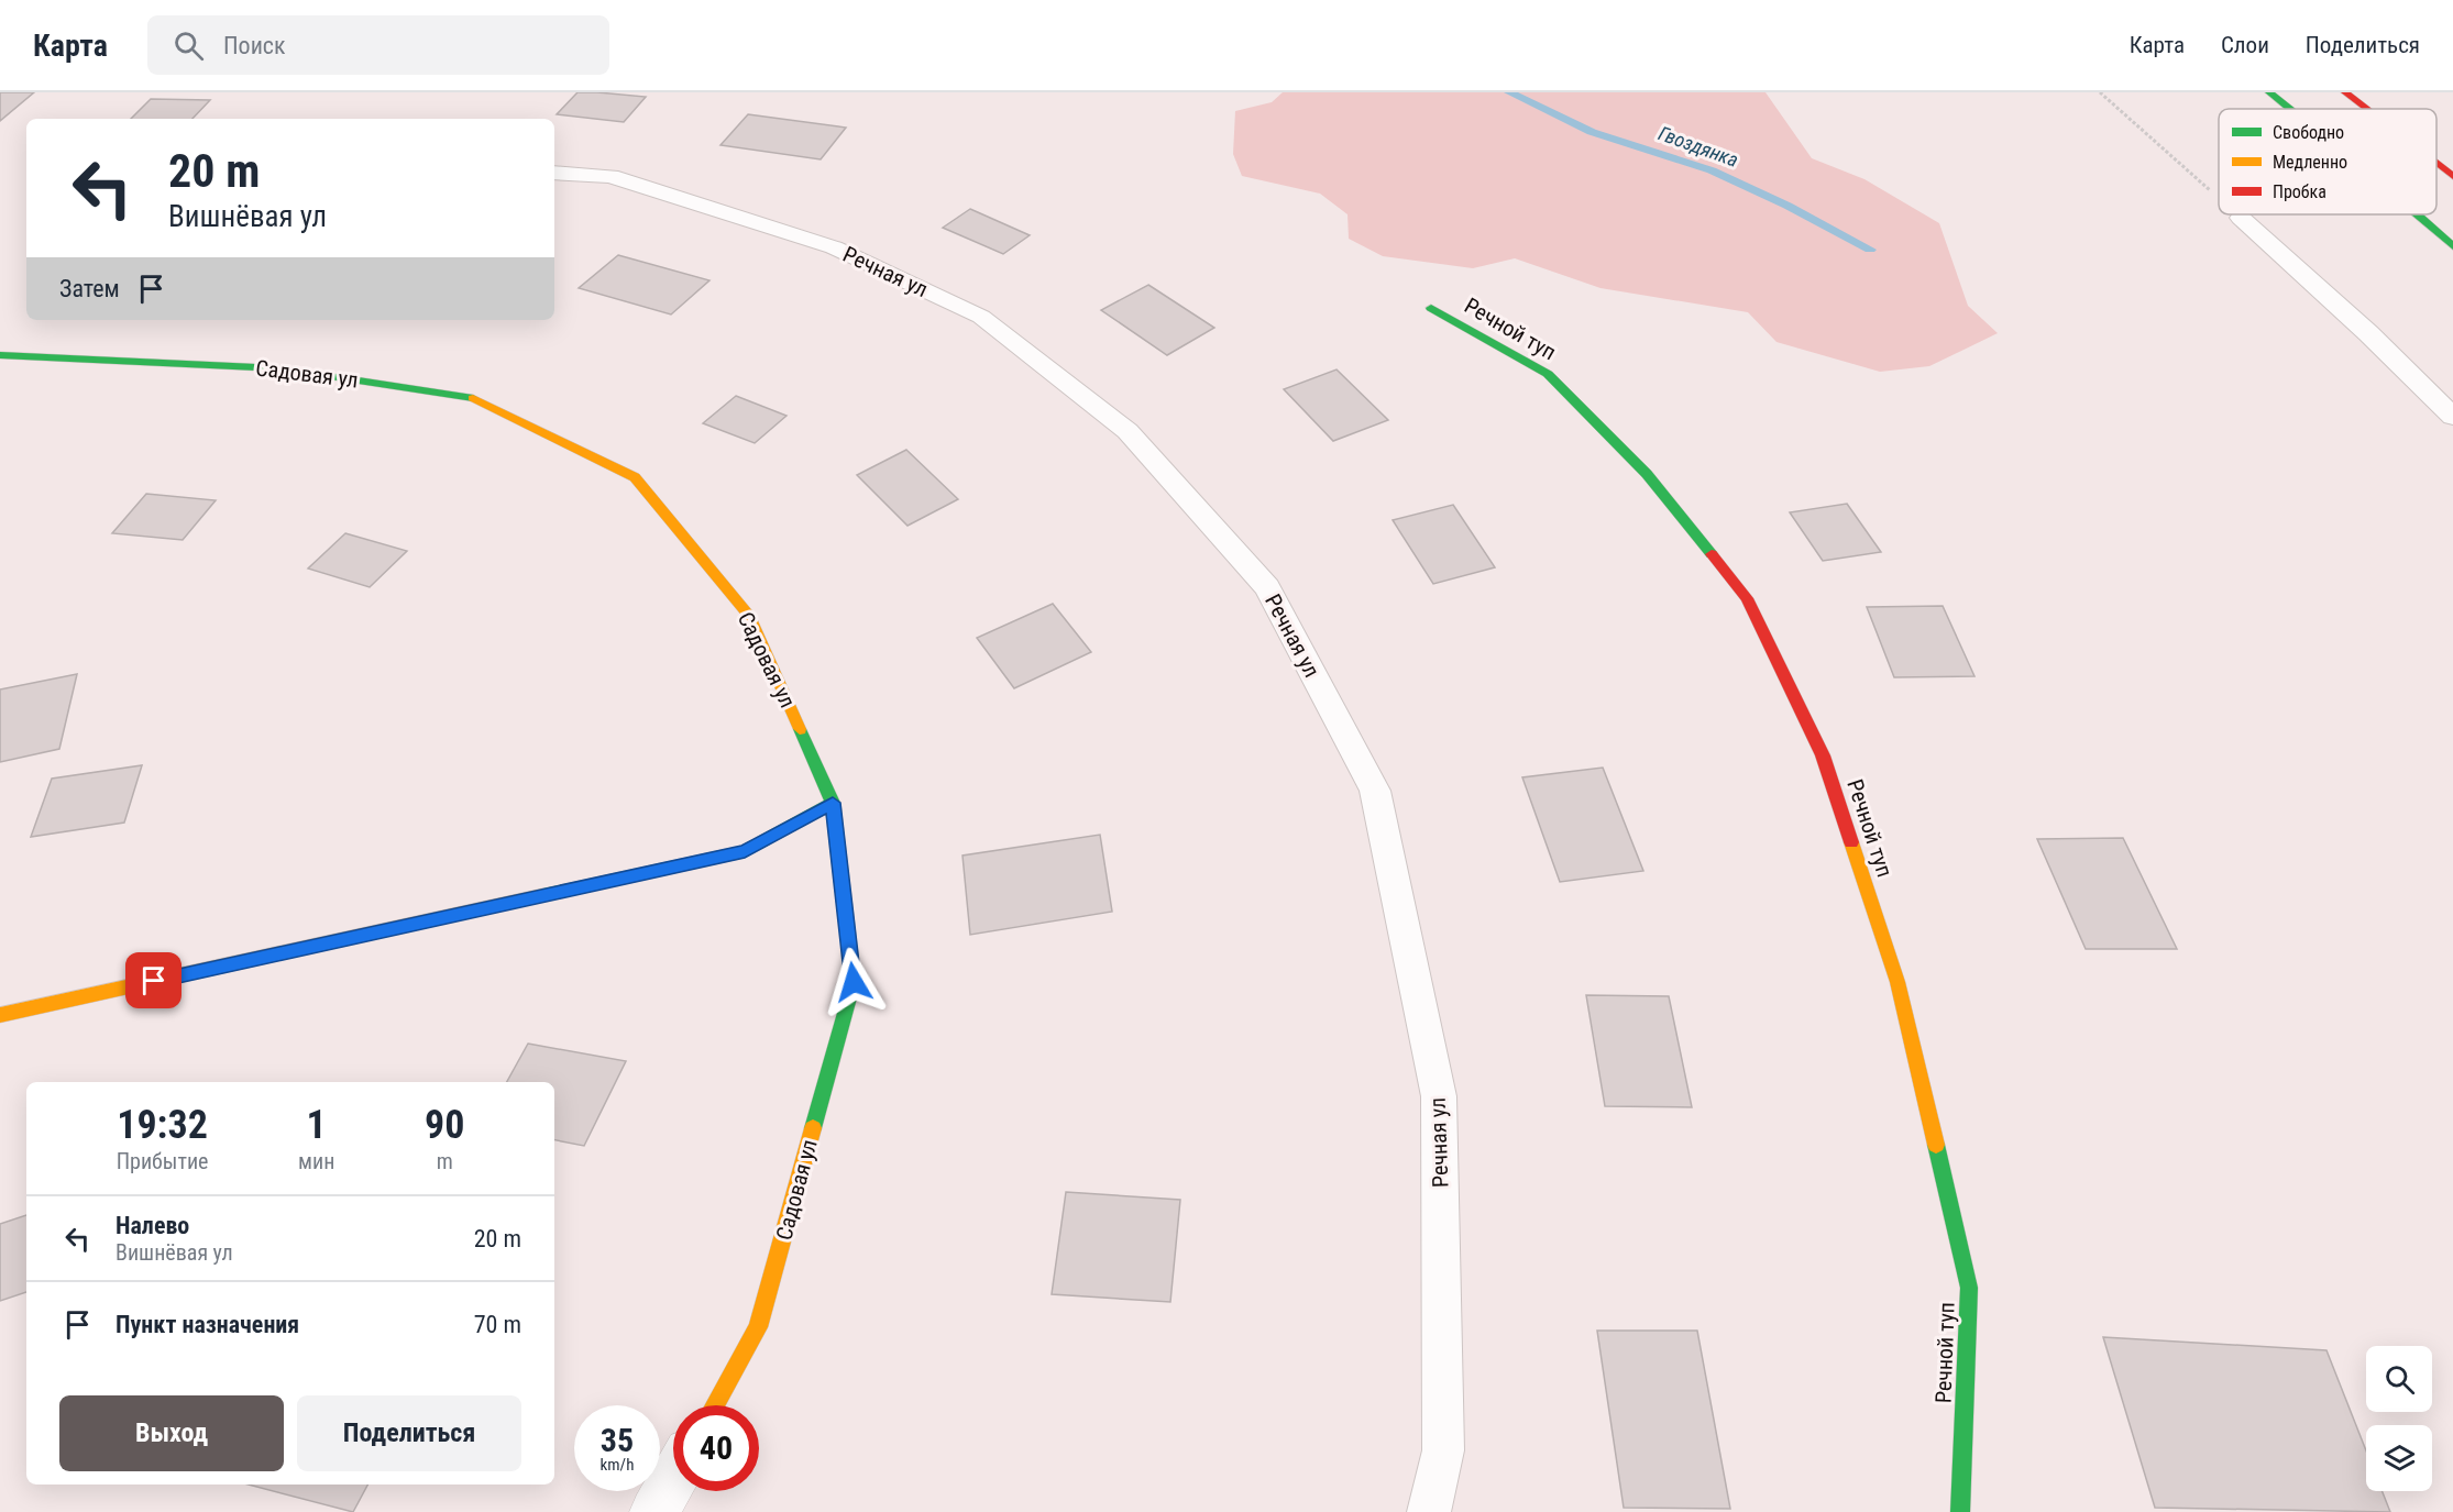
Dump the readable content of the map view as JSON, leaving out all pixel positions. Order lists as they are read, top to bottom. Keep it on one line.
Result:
{"streets":{"street":["Речной туп","Садовая ул"],"lane":["Речная ул"]},"water":["Гвоздянка"],"legend":["Свободно","Медленно","Пробка"],"page":{"header":"Карта","search":"Поиск","nav":["Карта","Слои","Поделиться"],"turn":["20 m","Вишнёвая ул"],"then":"Затем","eta":["19:32","Прибытие","1","мин","90","m"],"list":[{"name":"Налево","note":"Вишнёвая ул","value":"20 m"},{"name":"Пункт назначения","value":"70 m"}],"buttons":["Выход","Поделиться"],"speed":"35 km/h","limit":"40"}}
